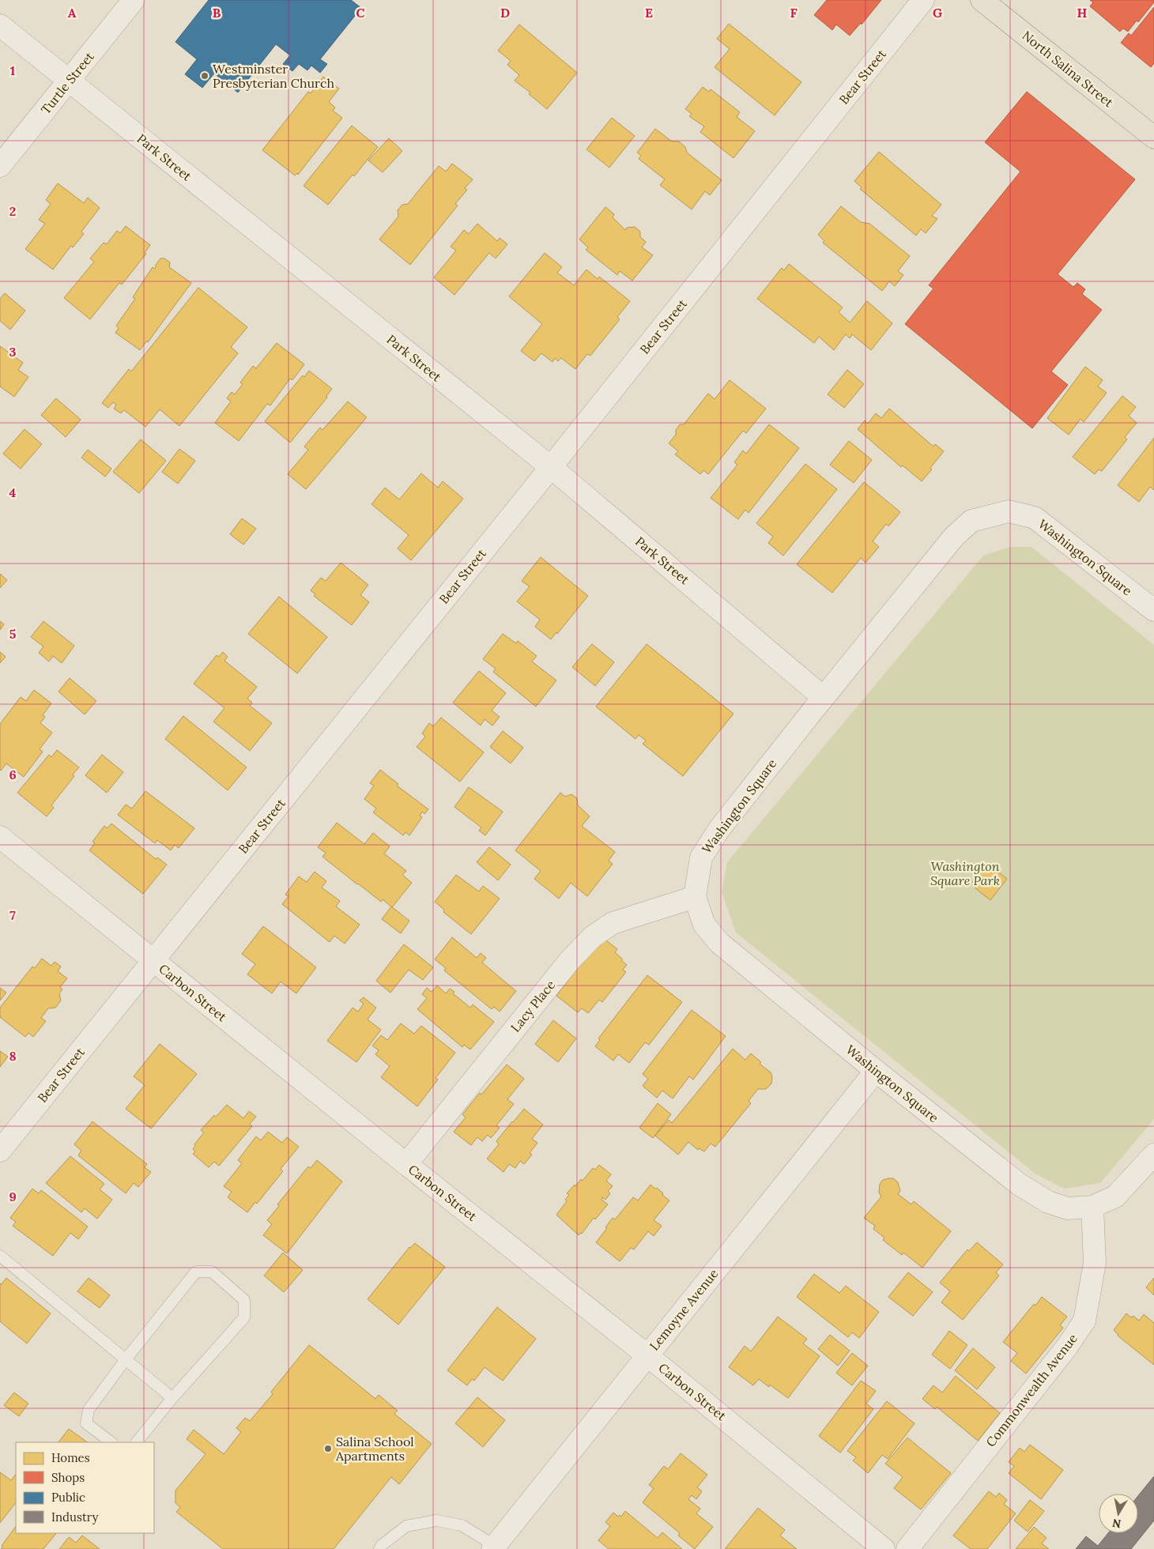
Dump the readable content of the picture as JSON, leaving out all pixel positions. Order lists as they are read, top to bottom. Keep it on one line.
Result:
{"streets":{"main road":["North Salina Street"],"street":["Bear Street","Turtle Street","Park Street","Washington Square","Carbon Street","Lacy Place","Lemoyne Avenue","Commonwealth Avenue"]},"crossings":[["Bear Street","Park Street"],["Bear Street","Carbon Street"],["Turtle Street","Park Street"],["Park Street","Washington Square"],["Washington Square","Lacy Place"],["Washington Square","Lemoyne Avenue"],["Washington Square","Commonwealth Avenue"],["Carbon Street","Lacy Place"],["Carbon Street","Lemoyne Avenue"]],"parks":["Washington Square Park"],"places":["Westminster Presbyterian Church","Salina School Apartments"],"legend":["Homes","Shops","Public","Industry"],"north":"bottom","grid":{"columns":["A","B","C","D","E","F","G","H"],"rows":["1","2","3","4","5","6","7","8","9"]}}
